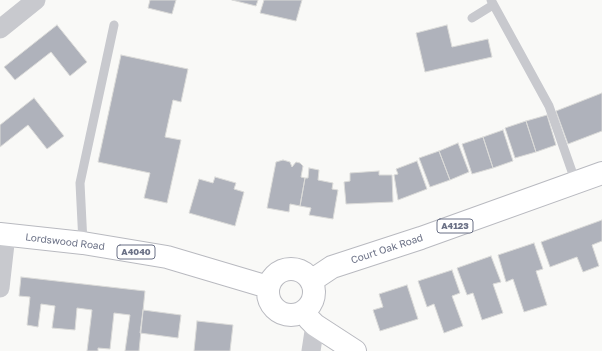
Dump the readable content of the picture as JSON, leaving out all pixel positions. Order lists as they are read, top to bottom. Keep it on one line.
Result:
{"streets":{"main road":["A4123","Lordswood Road","Court Oak Road","A4040"]},"crossings":[["Lordswood Road","Court Oak Road"]]}
